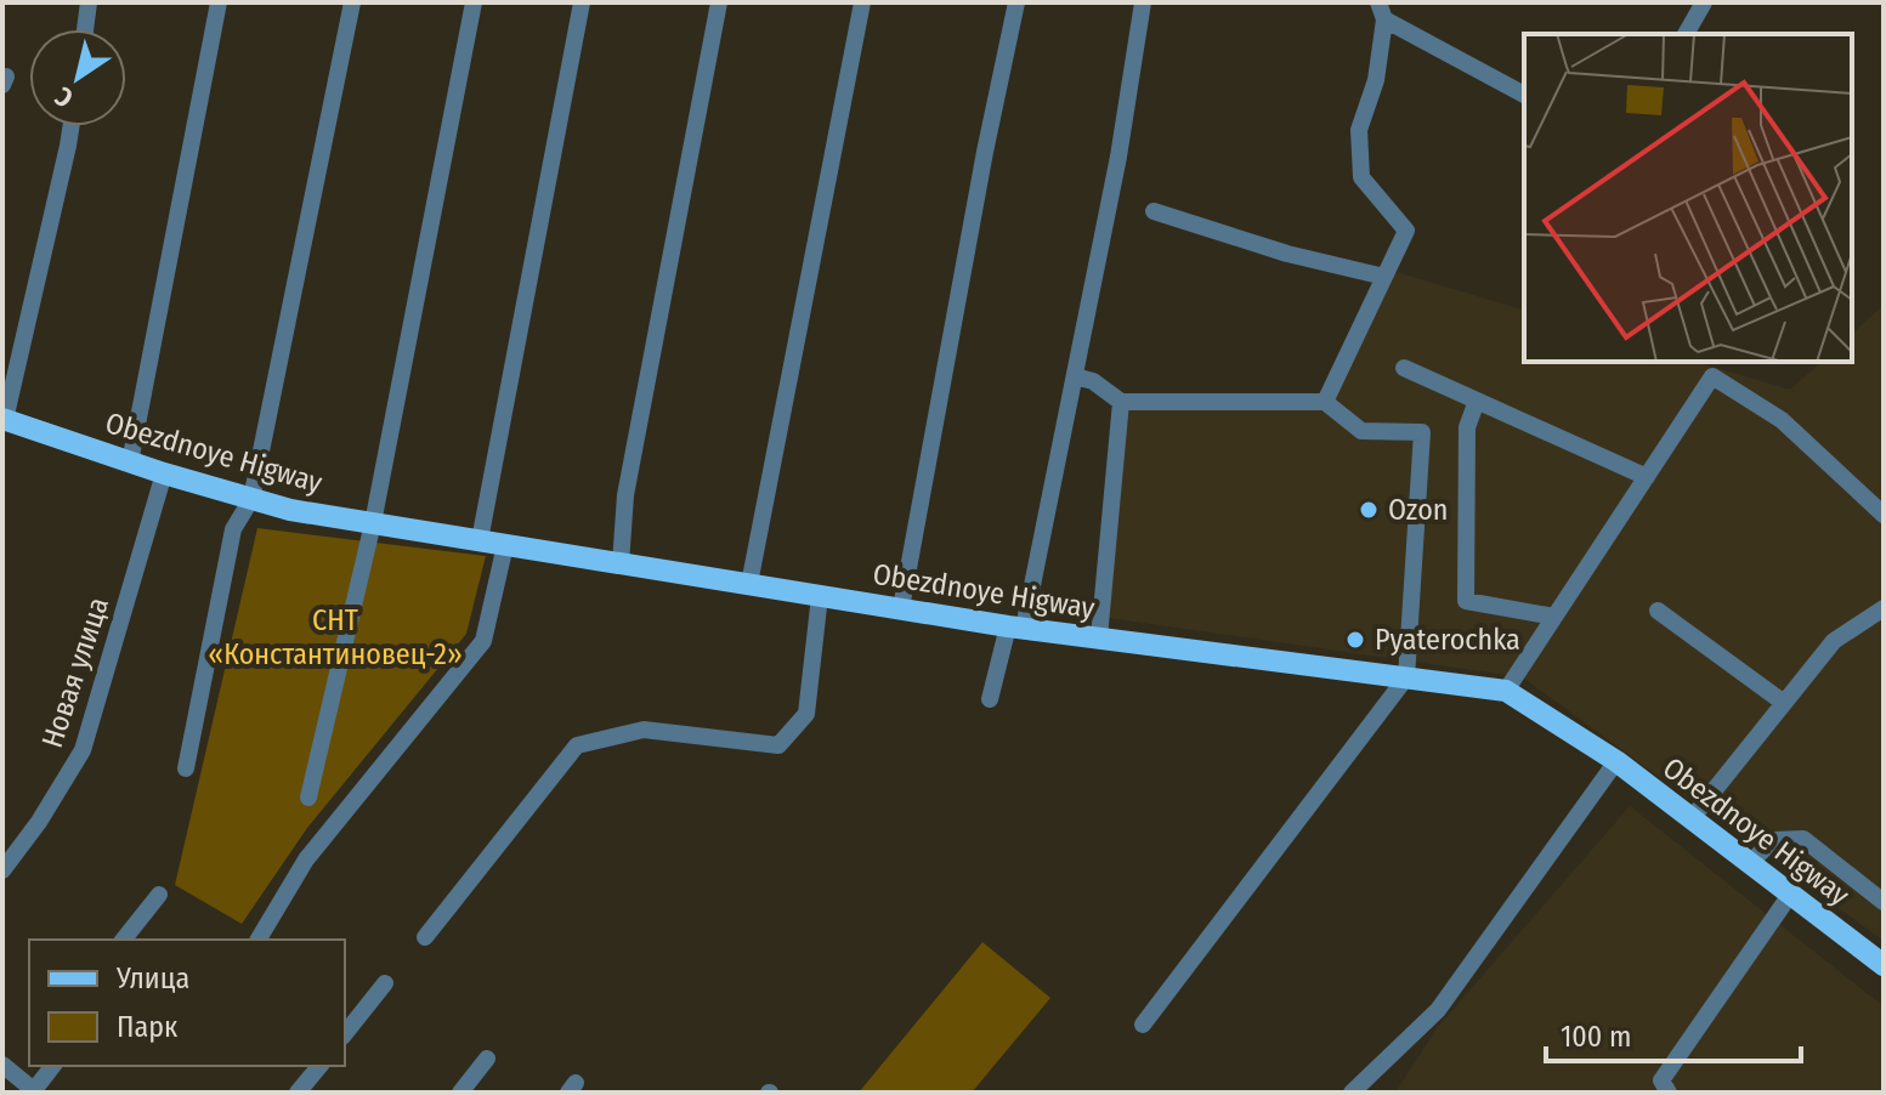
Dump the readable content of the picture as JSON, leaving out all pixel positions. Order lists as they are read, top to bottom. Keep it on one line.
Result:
{"streets":{"main road":["Obezdnoye Higway"],"street":["Новая улица"]},"crossings":[["Obezdnoye Higway","Новая улица"]],"parks":["СНТ «Константиновец-2»"],"places":["Ozon","Pyaterochka"],"legend":["Улица","Парк"],"scale_bar":"100 m","north":"bottom left"}
